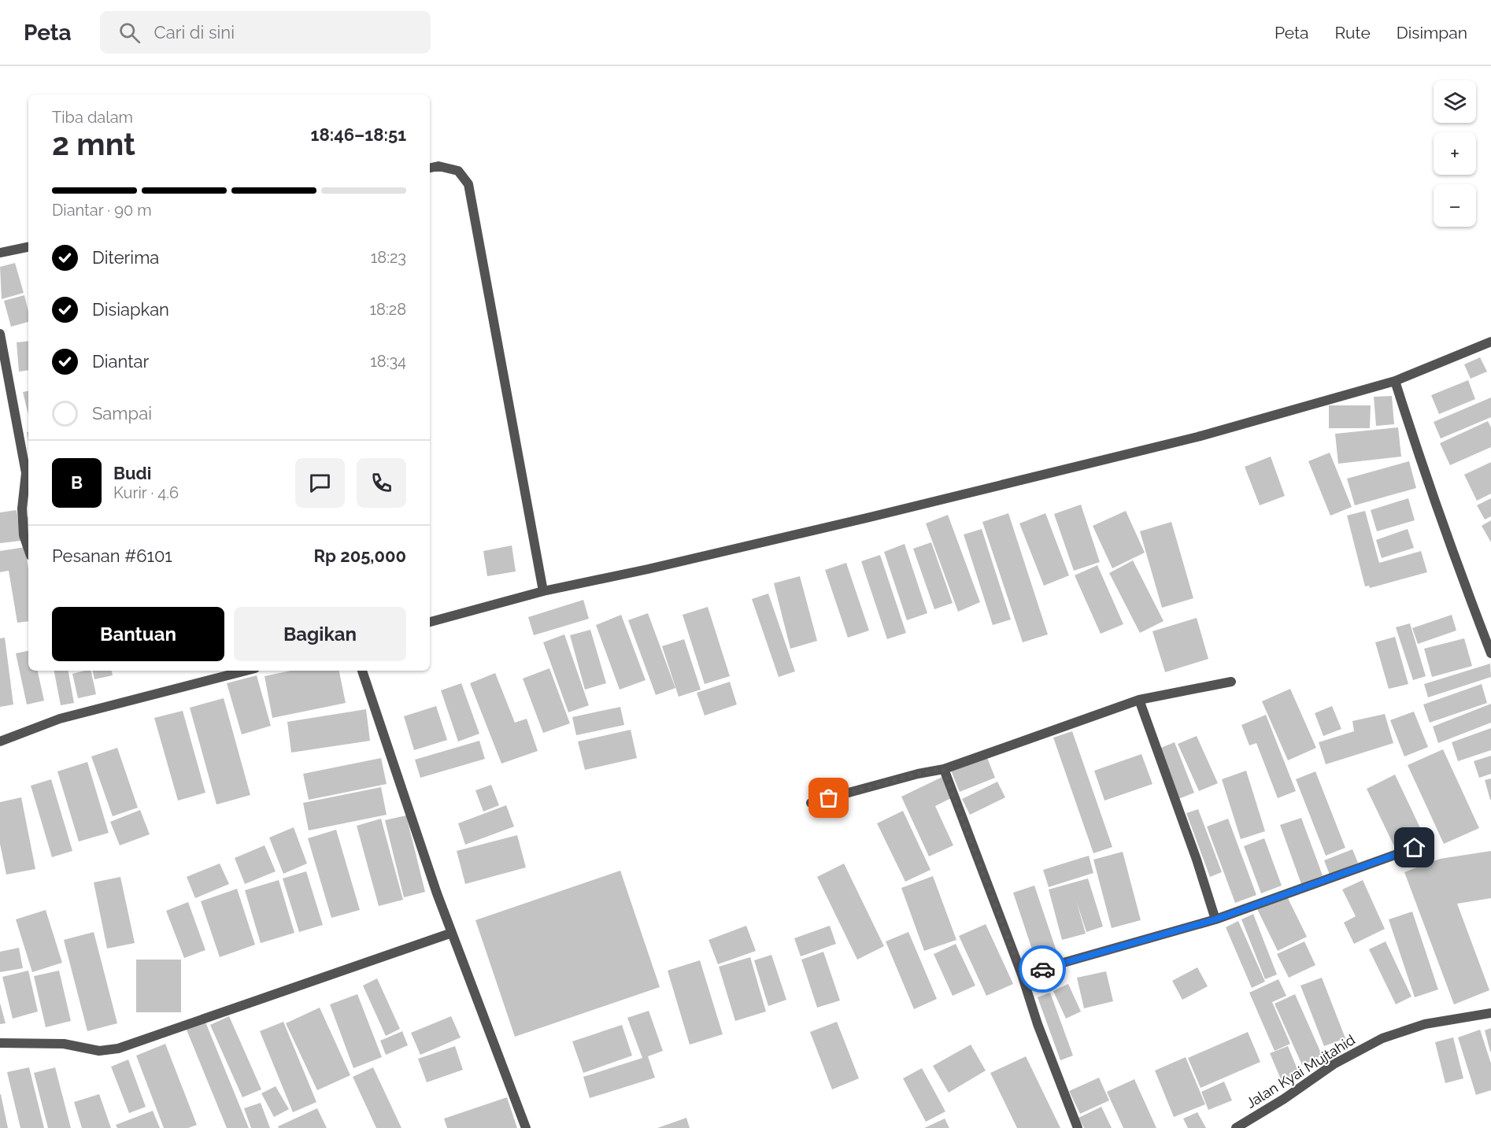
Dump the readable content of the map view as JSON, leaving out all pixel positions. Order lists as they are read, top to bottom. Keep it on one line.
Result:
{"streets":{"street":["Jalan Kyai Mujtahid"]},"page":{"header":"Peta","search":"Cari di sini","nav":["Peta","Rute","Disimpan"],"map_buttons":["+","−"],"heading":["2 mnt","Tiba dalam","18:46–18:51"],"panel":["Budi","Kurir · 4.6","Pesanan #6101","Rp 205,000"],"bar":"Diantar · 90 m","list":[["Diterima","18:23"],["Disiapkan","18:28"],["Diantar","18:34"],"Sampai"],"round":"B","buttons":["Bantuan","Bagikan"]}}
